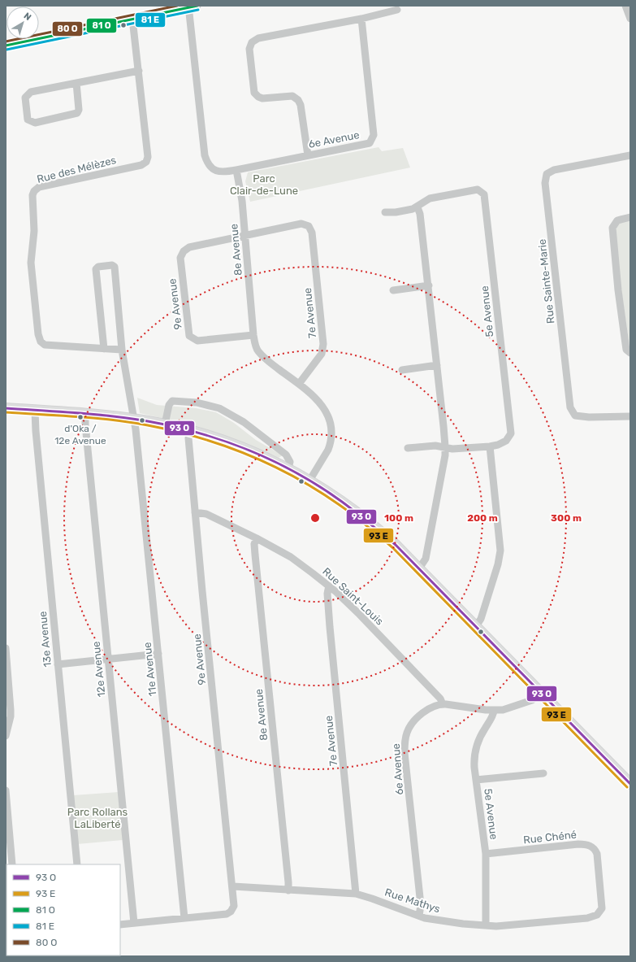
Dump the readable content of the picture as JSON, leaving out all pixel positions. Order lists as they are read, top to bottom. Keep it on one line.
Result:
{"streets":{"street":["6e Avenue","Rue des Mélèzes","8e Avenue","Rue Sainte-Marie","9e Avenue","5e Avenue","7e Avenue","Rue Saint-Louis","13e Avenue","12e Avenue","11e Avenue","Rue Chéné","Rue Mathys"]},"crossings":[["6e Avenue","8e Avenue"],["6e Avenue","5e Avenue"],["6e Avenue","Rue Saint-Louis"],["6e Avenue","Rue Mathys"],["8e Avenue","9e Avenue"],["8e Avenue","7e Avenue"],["8e Avenue","Rue Saint-Louis"],["8e Avenue","Rue Mathys"],["9e Avenue","7e Avenue"],["9e Avenue","Rue Saint-Louis"],["9e Avenue","12e Avenue"],["9e Avenue","11e Avenue"],["9e Avenue","Rue Mathys"],["5e Avenue","Rue Chéné"],["5e Avenue","Rue Mathys"],["7e Avenue","Rue Saint-Louis"],["7e Avenue","Rue Mathys"],["Rue Chéné","Rue Mathys"]],"parks":["Parc Clair-de-Lune","Parc Rollans LaLiberté"],"places":["d'Oka / 12e Avenue"],"legend":["93 O","93 E","81 O","81 E","80 O"],"north":"top right","rings":["100 m","200 m","300 m"]}
